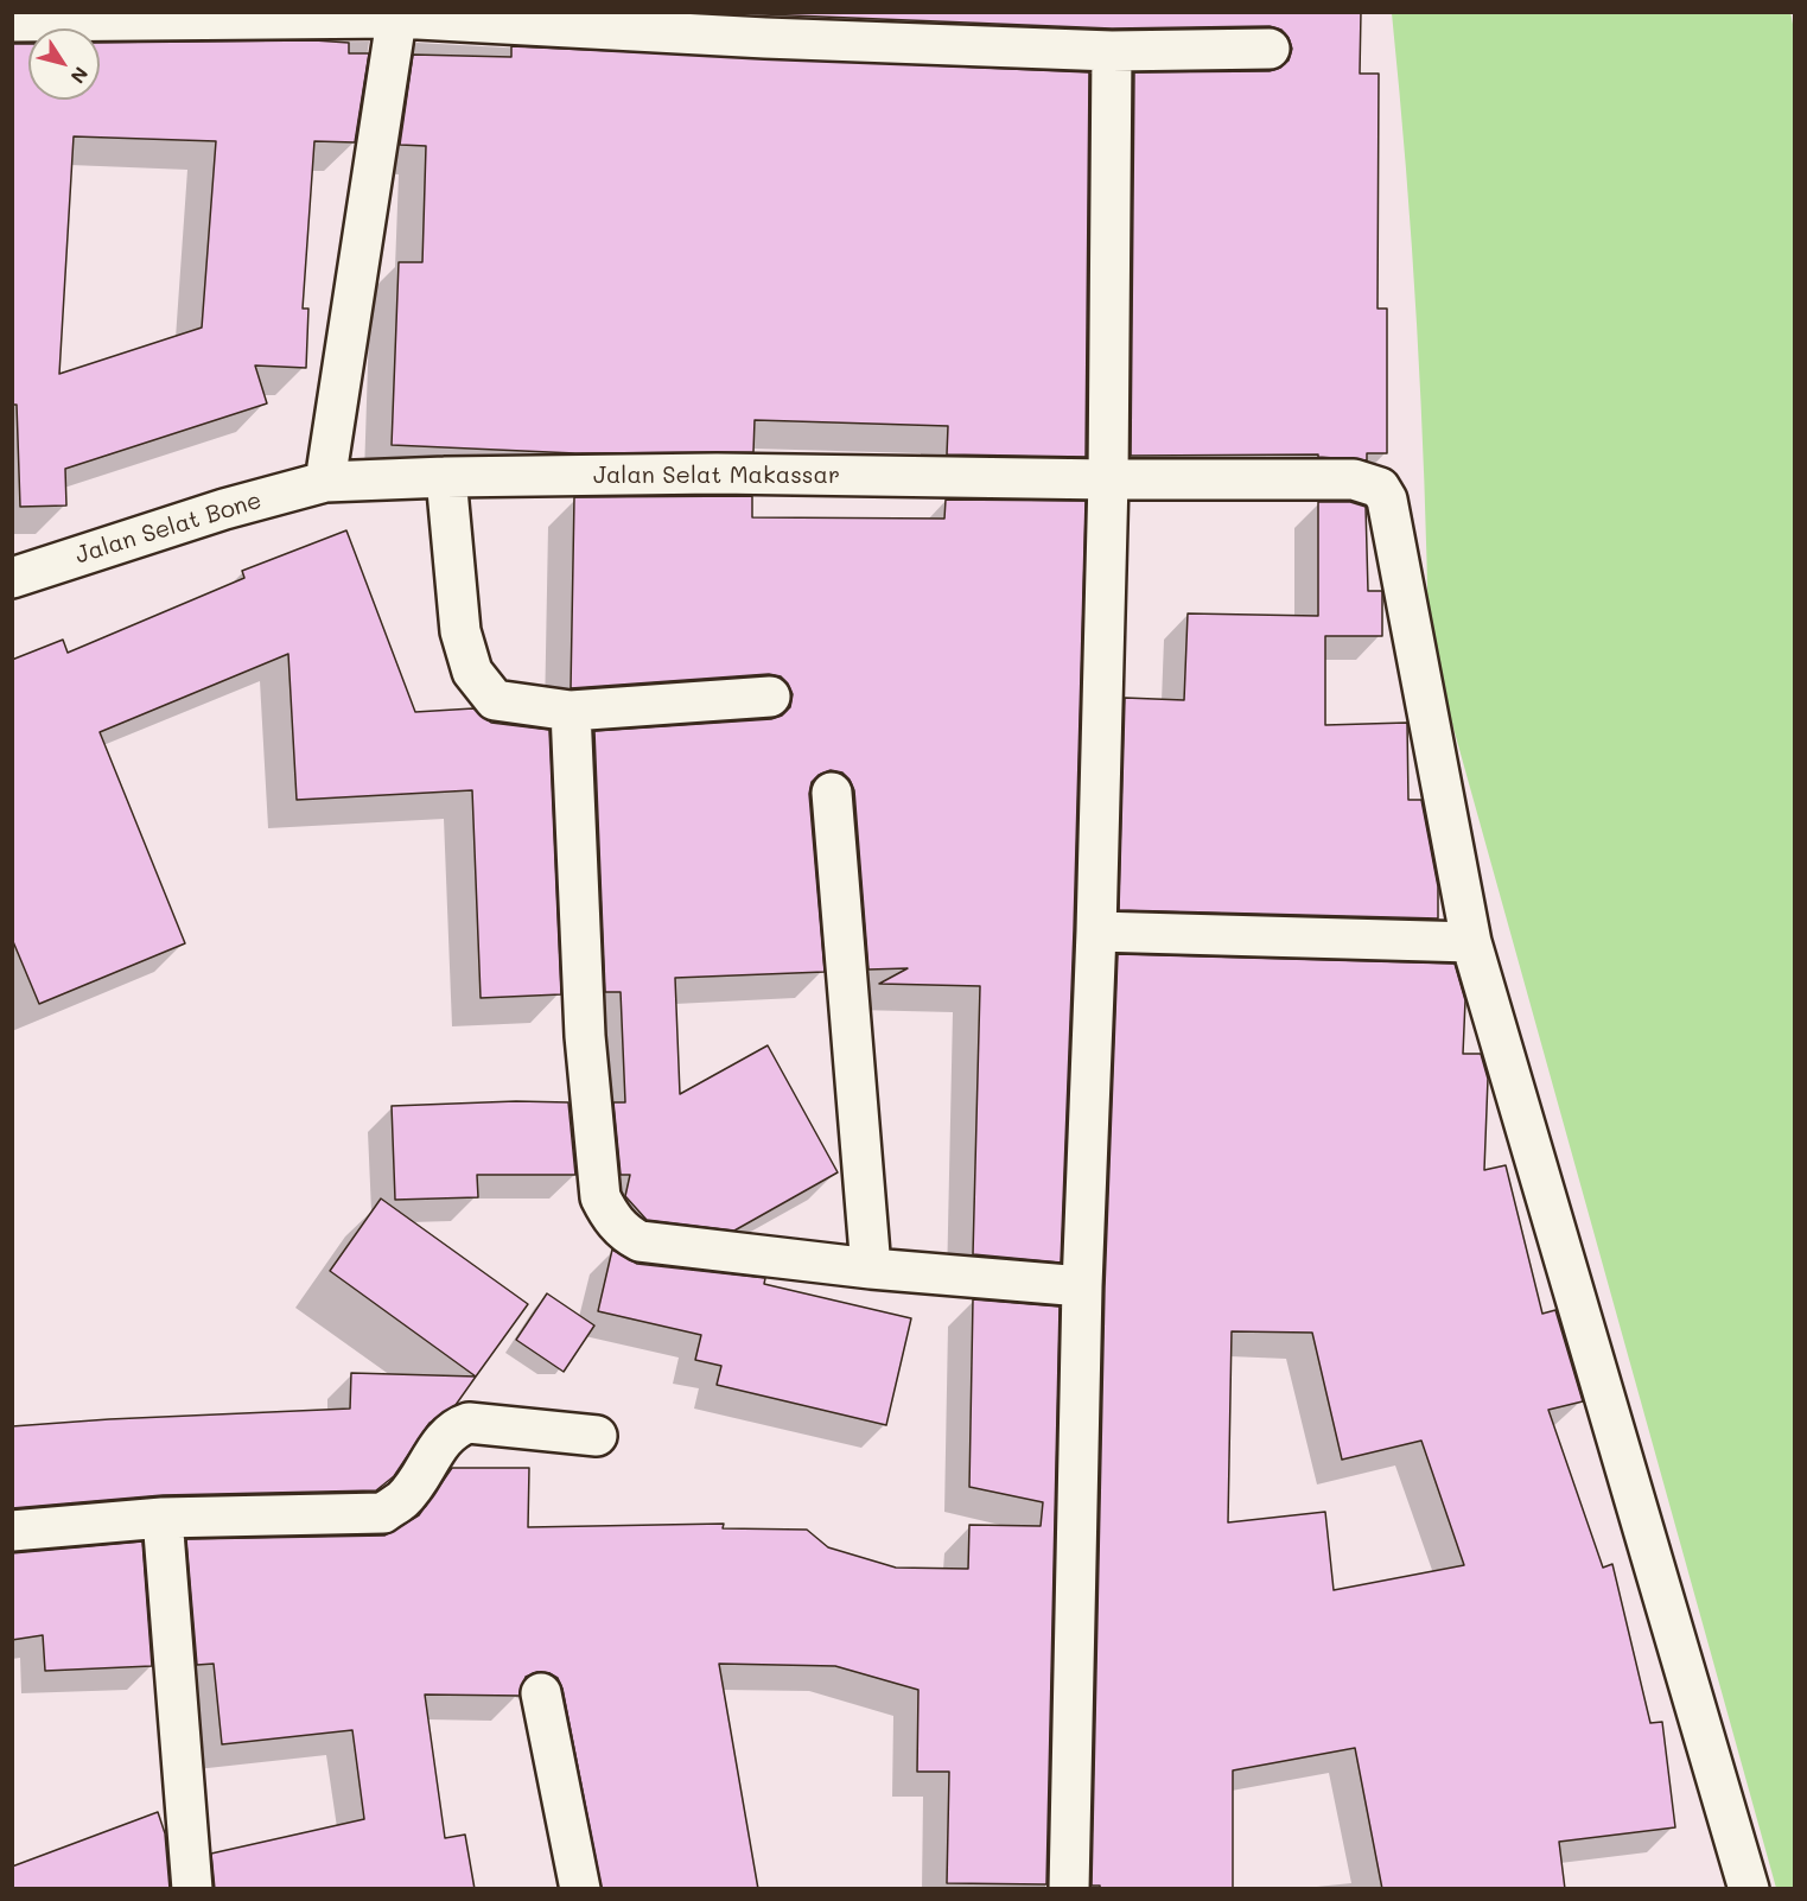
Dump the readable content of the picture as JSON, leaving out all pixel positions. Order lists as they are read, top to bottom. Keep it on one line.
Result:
{"streets":{"street":["Jalan Selat Makassar","Jalan Selat Bone"]},"crossings":[["Jalan Selat Makassar","Jalan Selat Bone"]],"north":"bottom right"}
